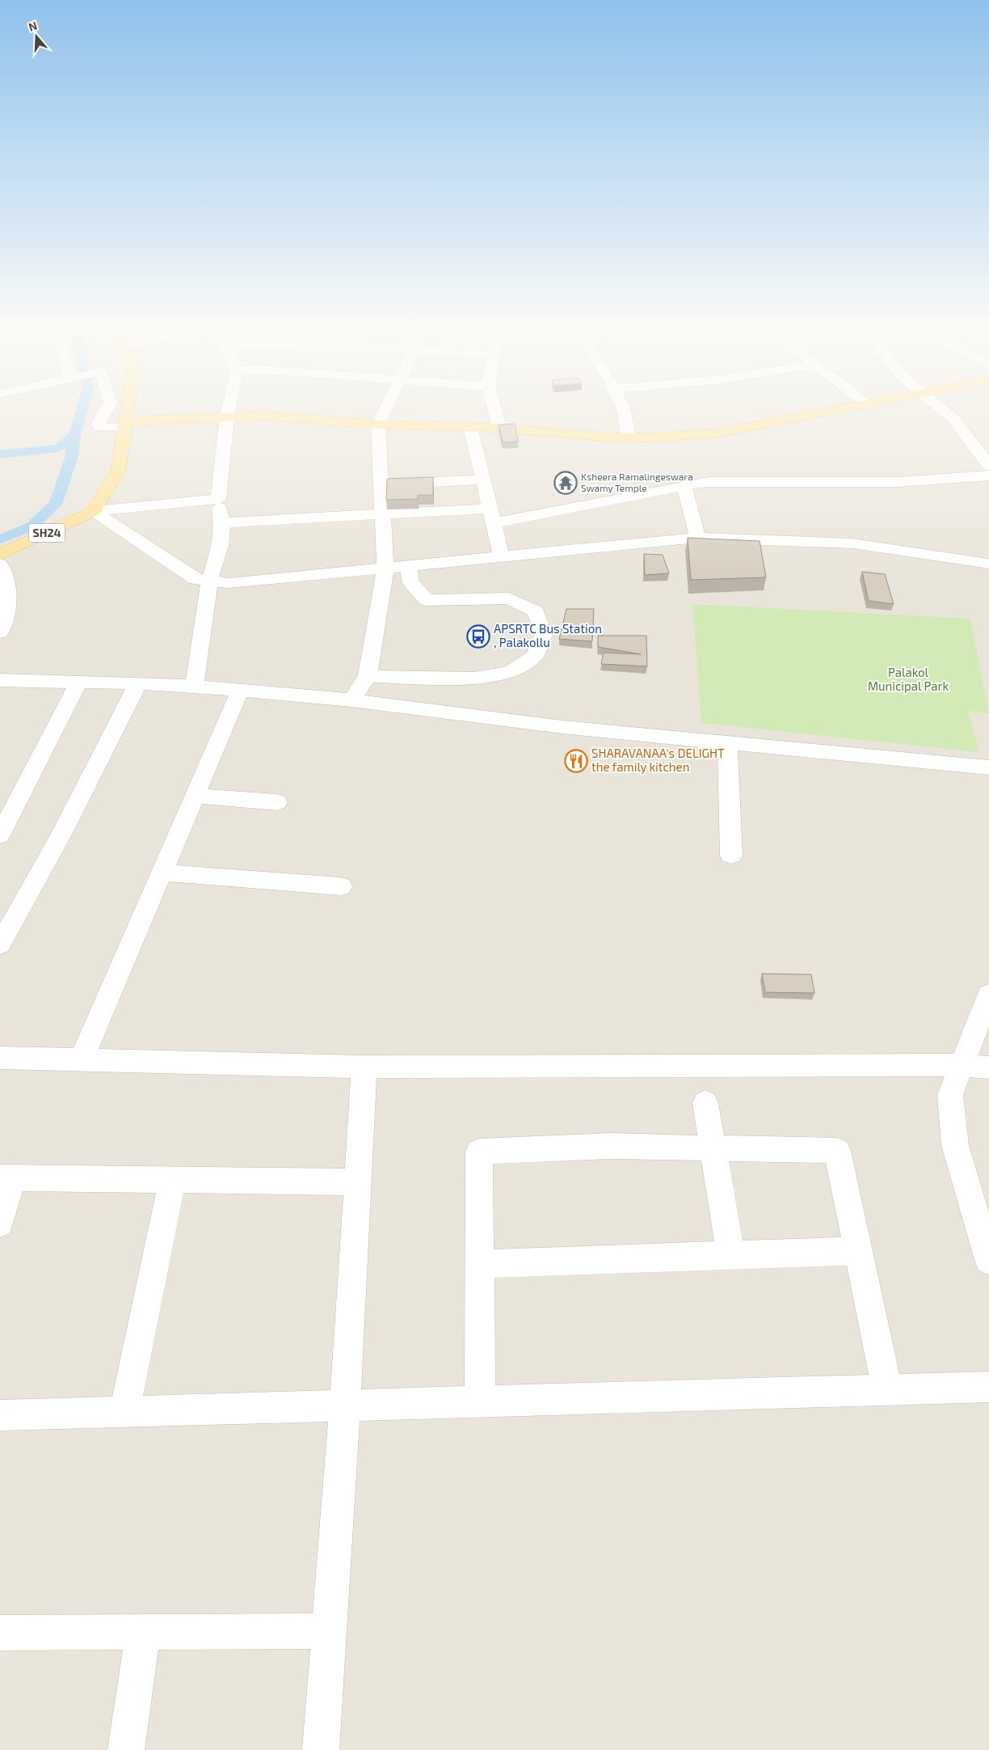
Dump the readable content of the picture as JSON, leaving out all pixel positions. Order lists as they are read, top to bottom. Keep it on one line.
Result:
{"streets":{"main road":["SH24"]},"parks":["Palakol Municipal Park"],"places":{"temple":["Ksheera Ramalingeswara Swamy Temple"],"bus stop":["APSRTC Bus Station , Palakollu"],"restaurant":["SHARAVANAA's DELIGHT the family kitchen"]},"north":"top"}
